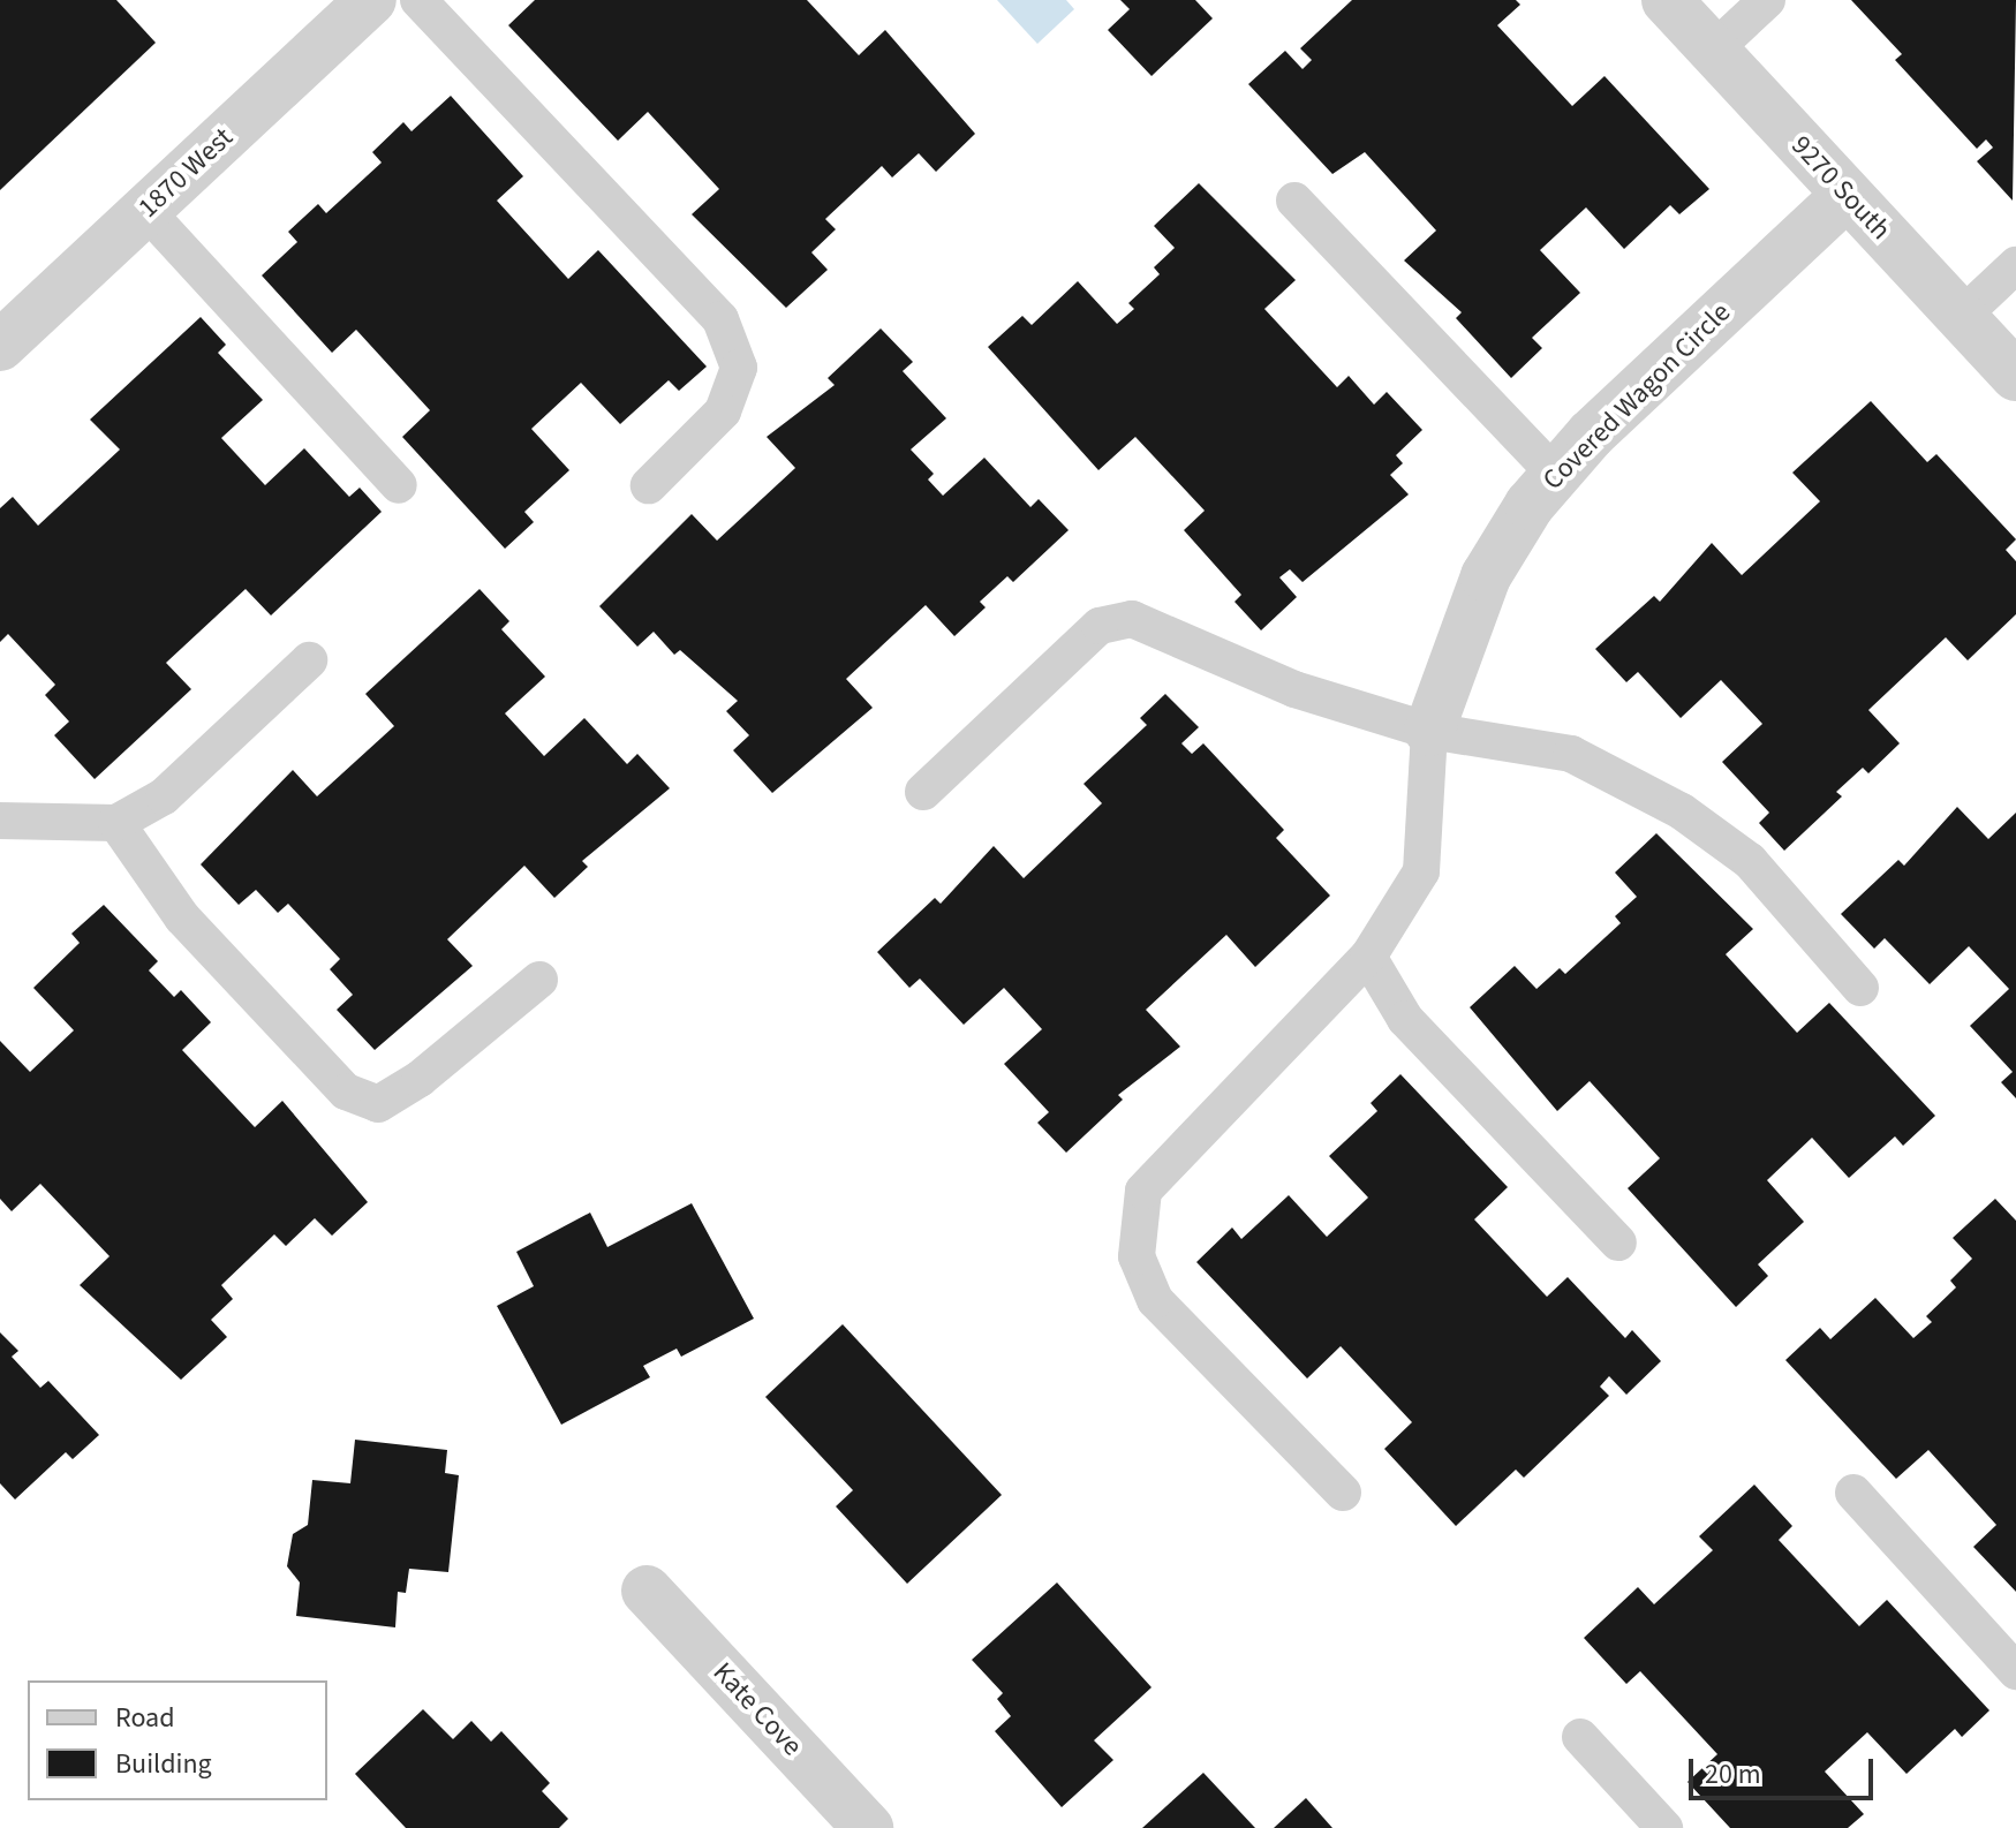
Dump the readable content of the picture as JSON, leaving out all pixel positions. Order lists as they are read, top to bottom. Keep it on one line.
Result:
{"streets":{"street":["1870 West","9270 South","Covered Wagon Circle","Kate Cove"]},"crossings":[["9270 South","Covered Wagon Circle"]],"legend":["Road","Building"],"scale_bar":"20 m"}
